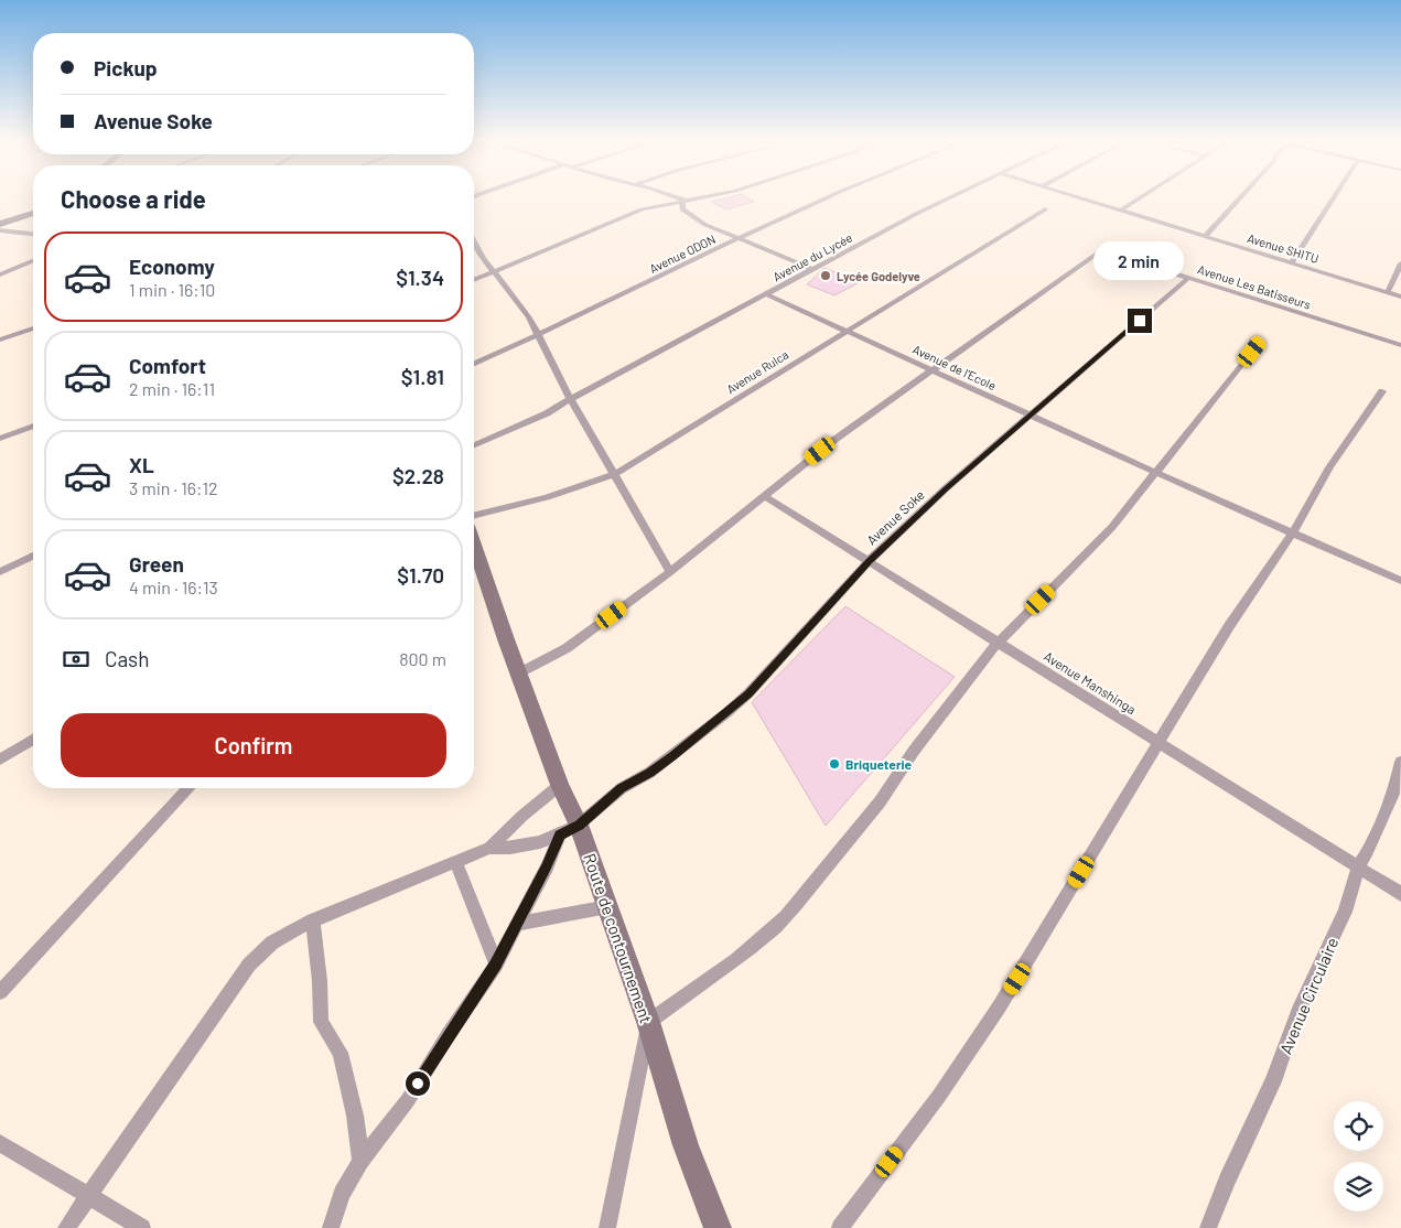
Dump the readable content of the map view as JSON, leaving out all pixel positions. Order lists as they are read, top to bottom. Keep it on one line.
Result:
{"streets":{"street":["Avenue SHITU","Avenue ODON","Avenue du Lycée","Avenue Les Batisseurs","Avenue de l'Ecole","Avenue Rulca","Avenue Soke","Avenue Manshinga","Route de contournement","Avenue Circulaire"]},"crossings":[["Avenue du Lycée","Avenue de l'Ecole"],["Avenue Les Batisseurs","Avenue de l'Ecole"],["Avenue Les Batisseurs","Avenue Soke"],["Avenue de l'Ecole","Avenue Rulca"],["Avenue de l'Ecole","Avenue Soke"],["Avenue Soke","Avenue Manshinga"],["Avenue Soke","Route de contournement"],["Avenue Manshinga","Avenue Circulaire"]],"places":["Lycée Godelyve","Briqueterie"],"page":{"banner":["Pickup","Avenue Soke"],"heading":"Choose a ride","list":[{"name":"Economy","note":"1 min · 16:10","value":"$1.34"},{"name":"Comfort","note":"2 min · 16:11","value":"$1.81"},{"name":"XL","note":"3 min · 16:12","value":"$2.28"},{"name":"Green","note":"4 min · 16:13","value":"$1.70"}],"bubble":"2 min","pay":["Cash","800 m"],"buttons":"Confirm"}}
